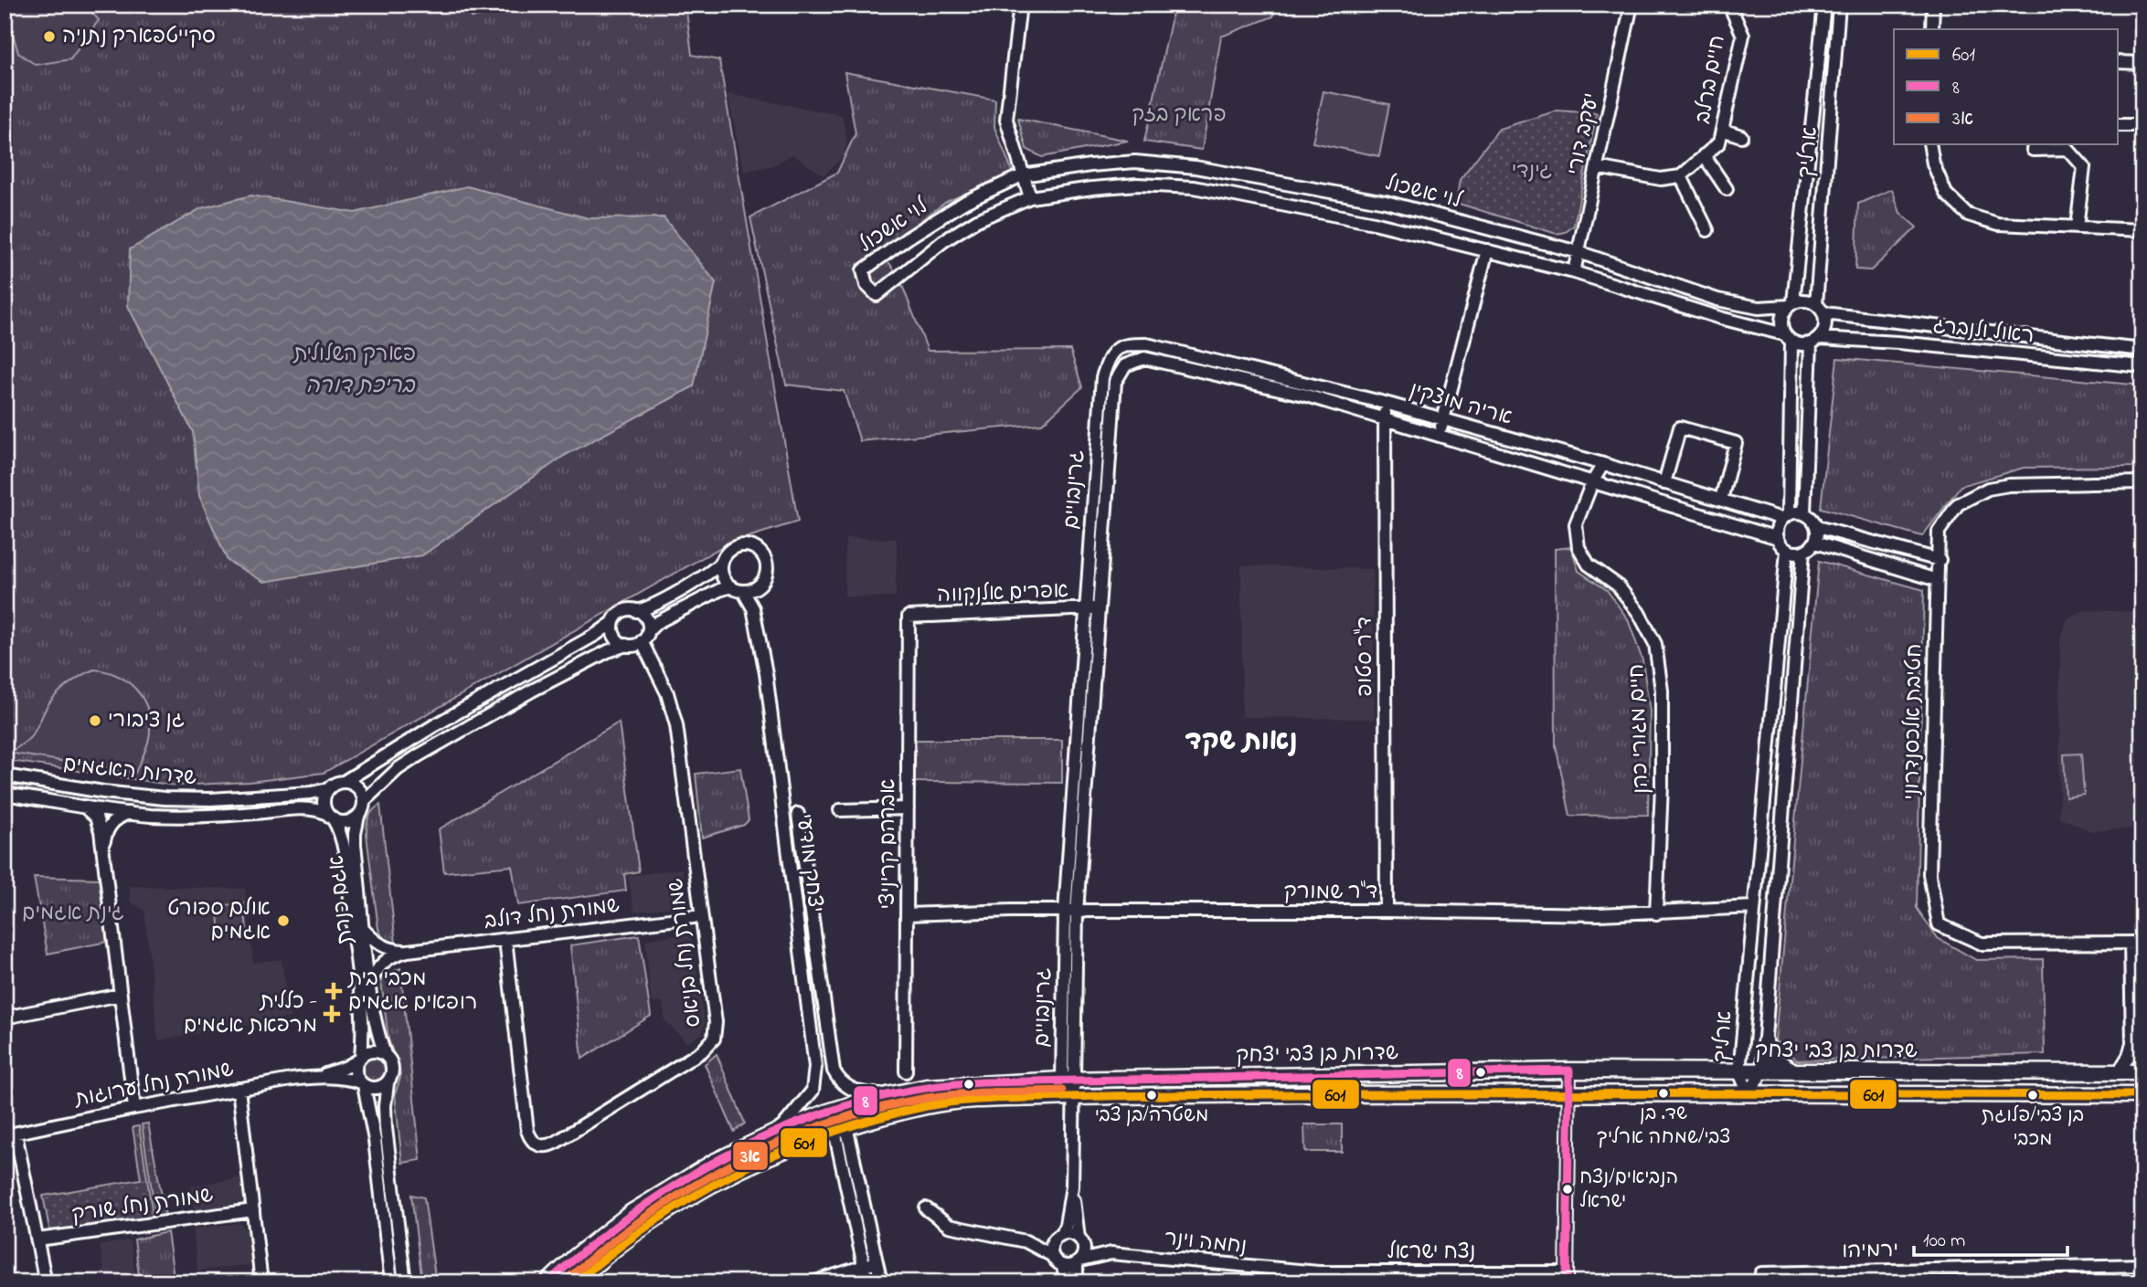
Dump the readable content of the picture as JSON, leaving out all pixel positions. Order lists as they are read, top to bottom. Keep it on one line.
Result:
{"streets":{"main road":["שדרות בן צבי יצחק"],"street":["חיים ברלב","יעקב דורי","ארליך","לוי אשכול","ראול ולנברג","אריה מוצקין","גרינבויים","אפרים אלנקווה","ד\"ר סטופ","חטיבת אלכסנדרוני","חיים מגורי כהן","שדרות האגמים","אברהם קריניצי","יצחק מודעי","ד\"ר שמורק","אגם כנרת","שמורת נחל דולב","שמורת נחל בניאס","שמורת נחל ערוגות","שמורת נחל שורק","נחמה וינר","ירמיהו","נצח ישראל"]},"crossings":[["יעקב דורי","לוי אשכול"],["ארליך","לוי אשכול"],["ארליך","ראול ולנברג"],["ארליך","אריה מוצקין"],["ארליך","ד\"ר שמורק"],["ארליך","שדרות בן צבי יצחק"],["לוי אשכול","ראול ולנברג"],["אריה מוצקין","גרינבויים"],["אריה מוצקין","ד\"ר סטופ"],["אריה מוצקין","חיים מגורי כהן"],["גרינבויים","אפרים אלנקווה"],["גרינבויים","ד\"ר שמורק"],["גרינבויים","שדרות בן צבי יצחק"],["אפרים אלנקווה","אברהם קריניצי"],["ד\"ר סטופ","ד\"ר שמורק"],["חיים מגורי כהן","ד\"ר שמורק"],["שדרות האגמים","אגם כנרת"],["אברהם קריניצי","ד\"ר שמורק"],["יצחק מודעי","שדרות בן צבי יצחק"],["אגם כנרת","שמורת נחל דולב"],["אגם כנרת","שמורת נחל ערוגות"],["שמורת נחל דולב","שמורת נחל בניאס"],["נחמה וינר","נצח ישראל"]],"districts":["נאות שקד"],"water":["בריכת דורה"],"parks":["פראק בזק","גינדי","פארק השלולית","גינת אגמים"],"places":{"other":["סקייטפארק נתניה","גן ציבורי","אולם ספורט אגמים","שד. בן צבי/שמחה ארליך","משטרה/בן צבי","בן צבי/פלוגת מכבי","הנביאים/נצח ישראל"],"health":["מכבי בית רופאים אגמים","כללית - מרפאת אגמים"]},"lines":["transit line 8","transit line 3א","transit line 601"],"legend":["601","8","3א"],"scale_bar":"100 m"}
